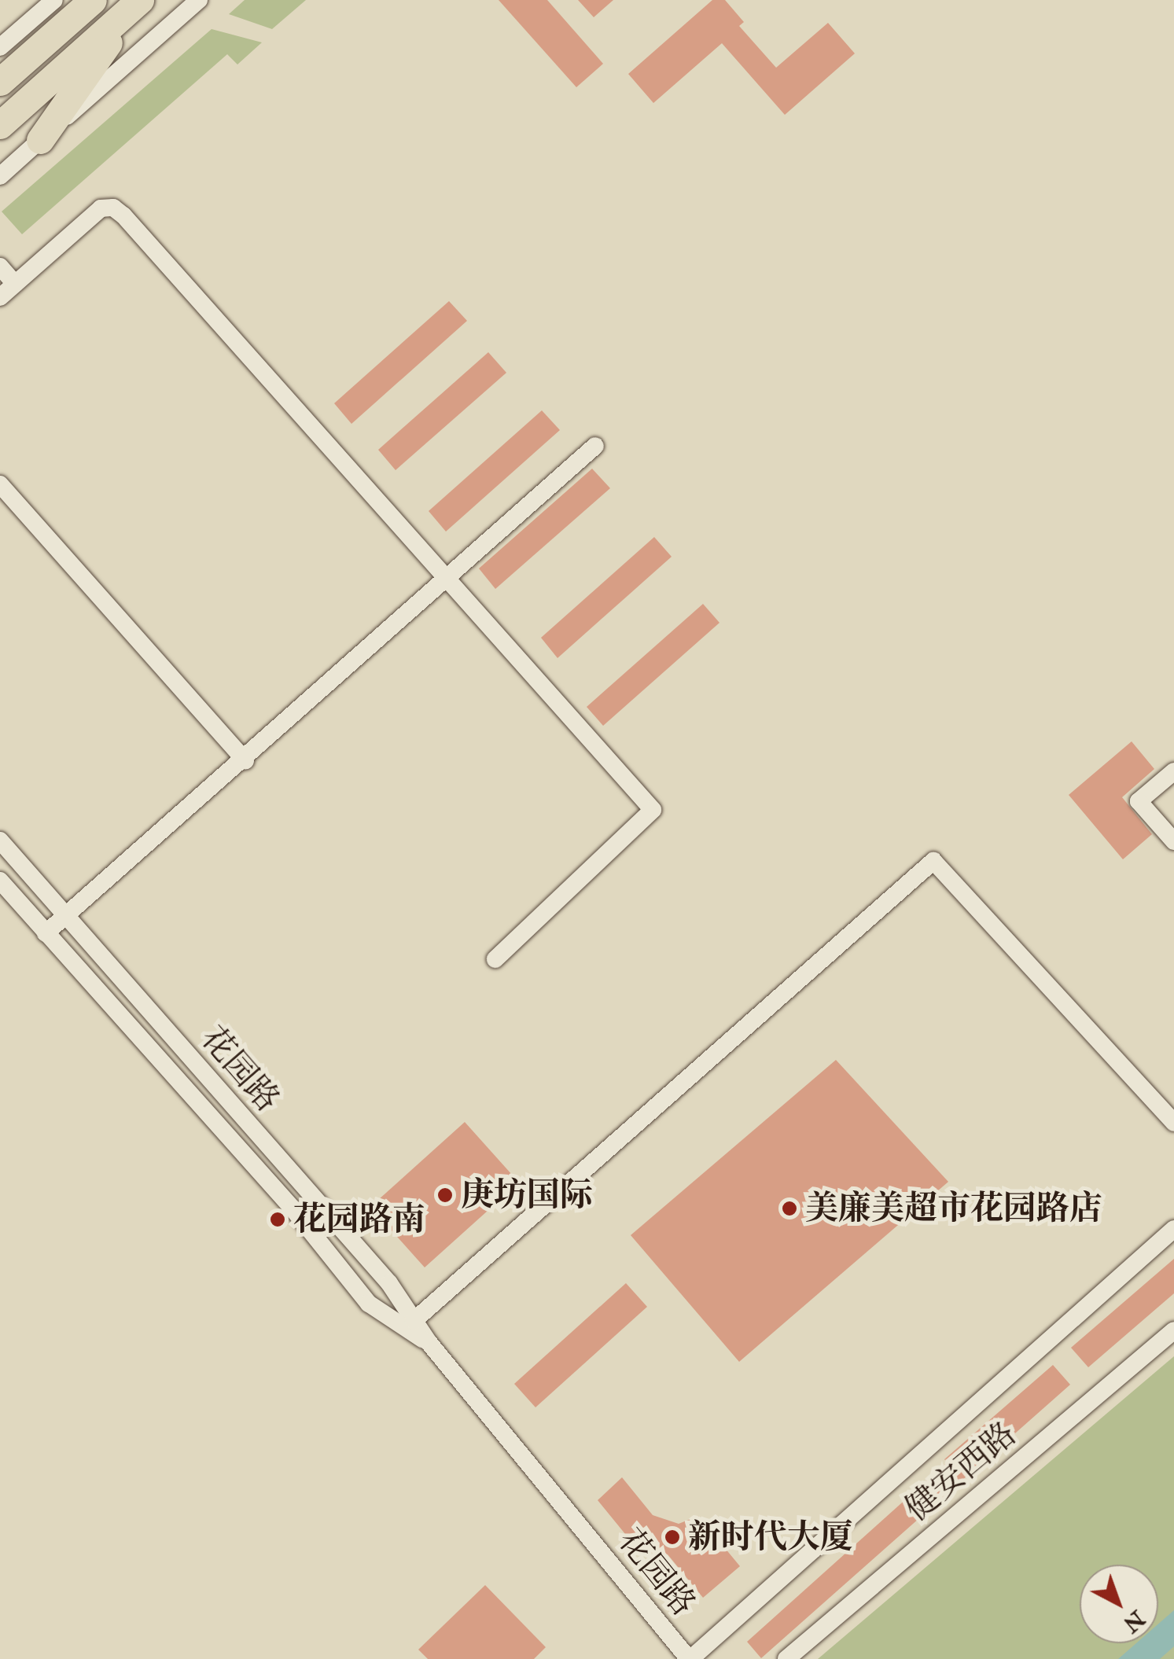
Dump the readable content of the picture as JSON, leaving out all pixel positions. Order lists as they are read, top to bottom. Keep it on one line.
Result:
{"streets":{"street":["花园路","健安西路"]},"places":["庚坊国际","美廉美超市花园路店","花园路南","新时代大厦"],"north":"bottom right"}
